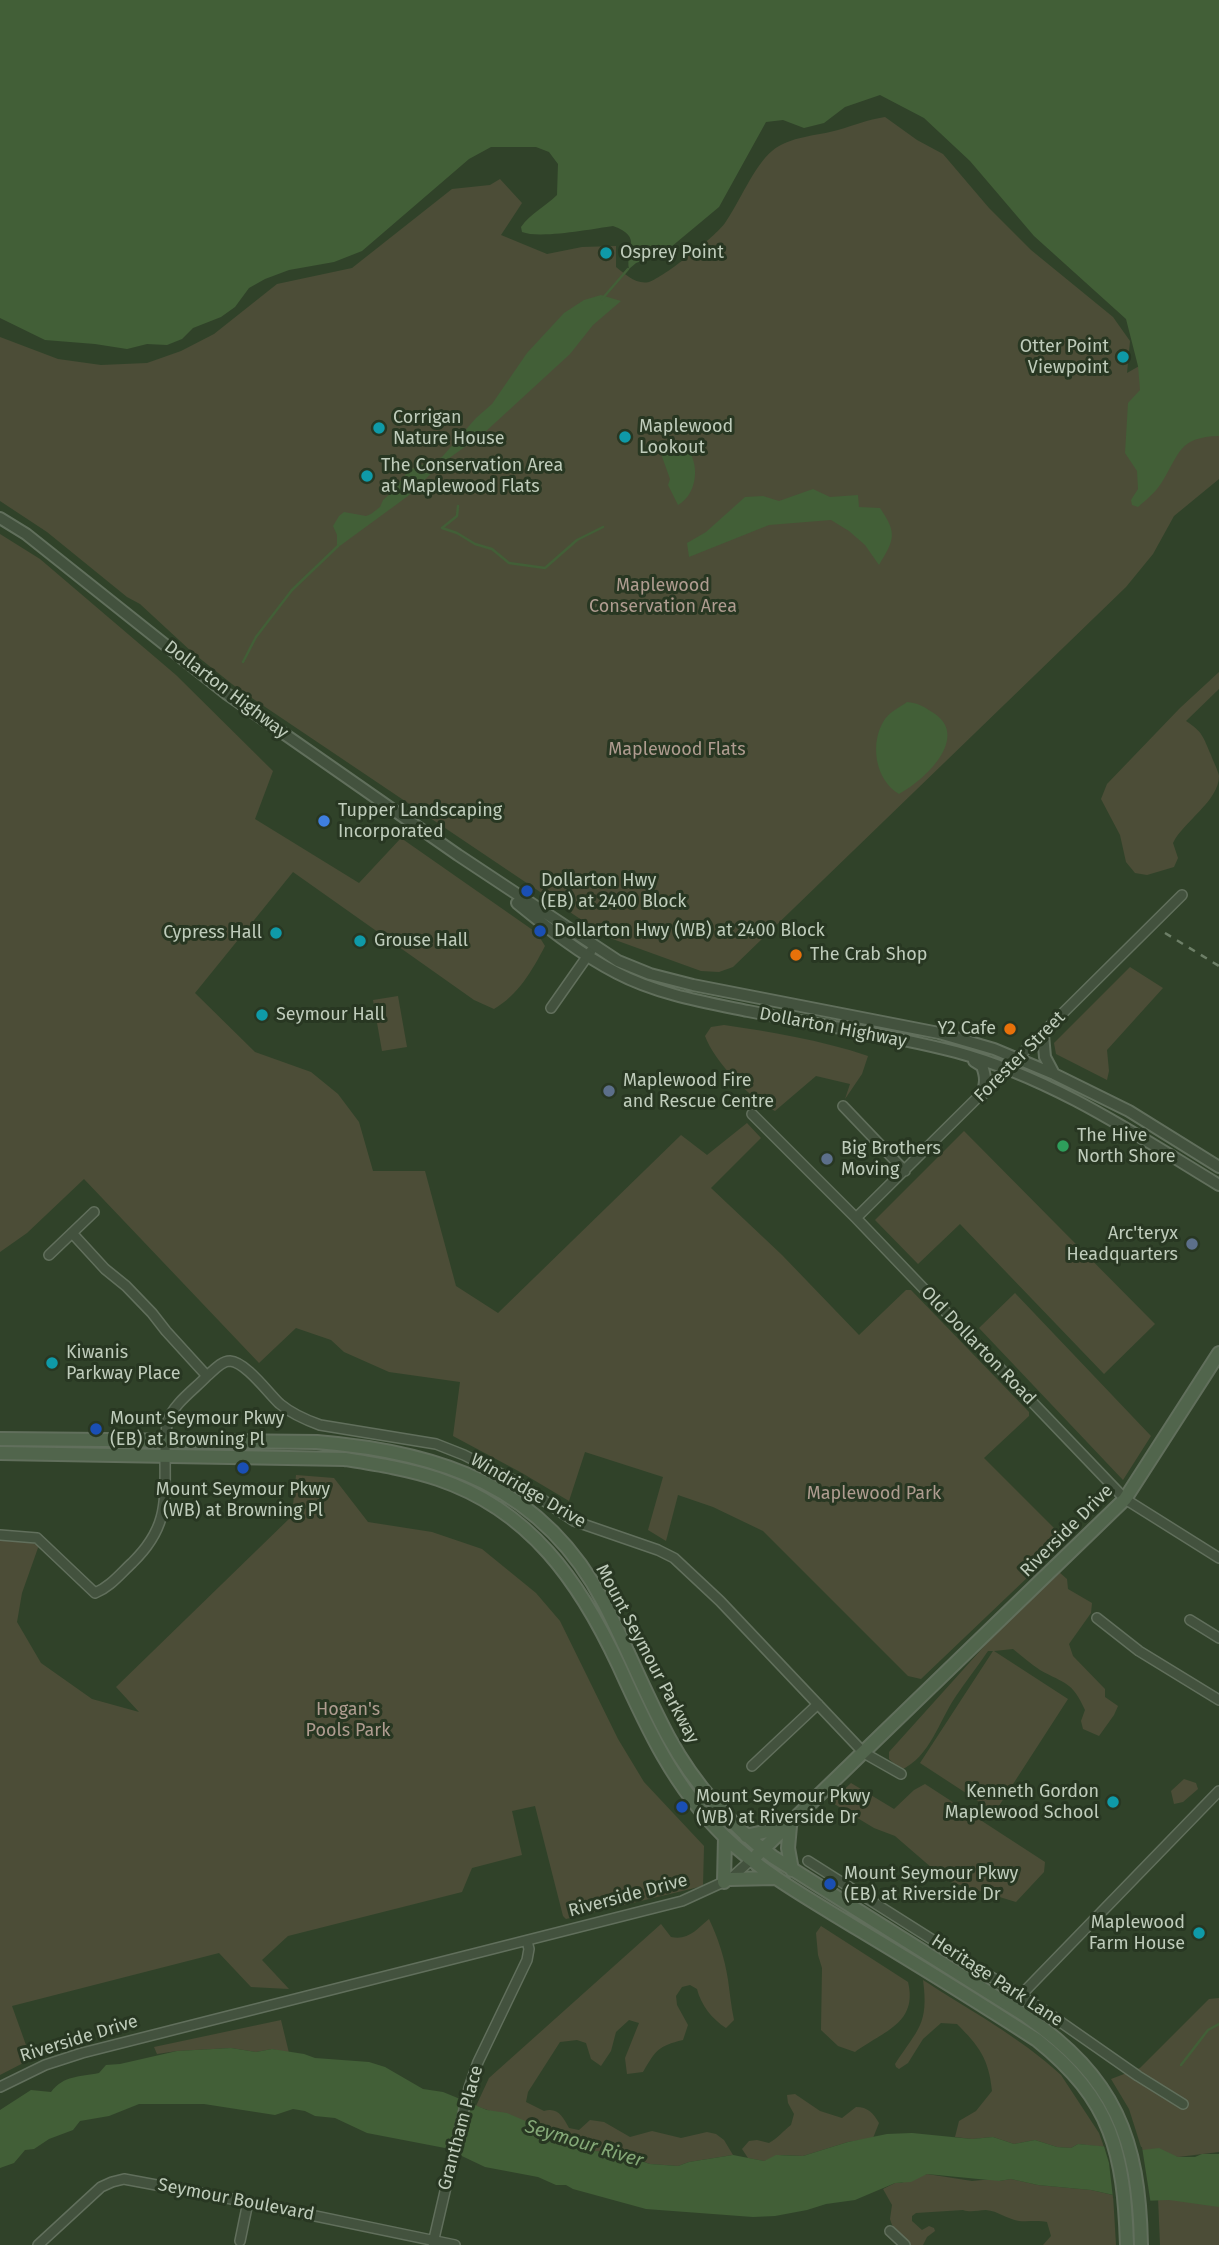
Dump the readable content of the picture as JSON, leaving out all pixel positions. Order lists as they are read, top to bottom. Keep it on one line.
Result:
{"streets":{"main road":["Riverside Drive","Mount Seymour Parkway"],"street":["Dollarton Highway","Forester Street","Old Dollarton Road","Windridge Drive","Heritage Park Lane","Grantham Place","Seymour Boulevard"]},"crossings":[["Dollarton Highway","Forester Street"],["Forester Street","Old Dollarton Road"],["Old Dollarton Road","Riverside Drive"],["Windridge Drive","Riverside Drive"],["Riverside Drive","Mount Seymour Parkway"],["Riverside Drive","Grantham Place"],["Grantham Place","Seymour Boulevard"]],"water":["Seymour River"],"parks":["Maplewood Conservation Area","Maplewood Flats","Maplewood Park","Hogan's Pools Park"],"places":["Osprey Point","Otter Point Viewpoint","Corrigan Nature House","Maplewood Lookout","The Conservation Area at Maplewood Flats","Tupper Landscaping Incorporated","Dollarton Hwy (EB) at 2400 Block","Dollarton Hwy (WB) at 2400 Block","Cypress Hall","Grouse Hall","The Crab Shop","Seymour Hall","Y2 Cafe","Maplewood Fire and Rescue Centre","The Hive North Shore","Big Brothers Moving","Arc'teryx Headquarters","Kiwanis Parkway Place","Mount Seymour Pkwy (EB) at Browning Pl","Mount Seymour Pkwy (WB) at Browning Pl","Kenneth Gordon Maplewood School","Mount Seymour Pkwy (WB) at Riverside Dr","Mount Seymour Pkwy (EB) at Riverside Dr","Maplewood Farm House"]}
